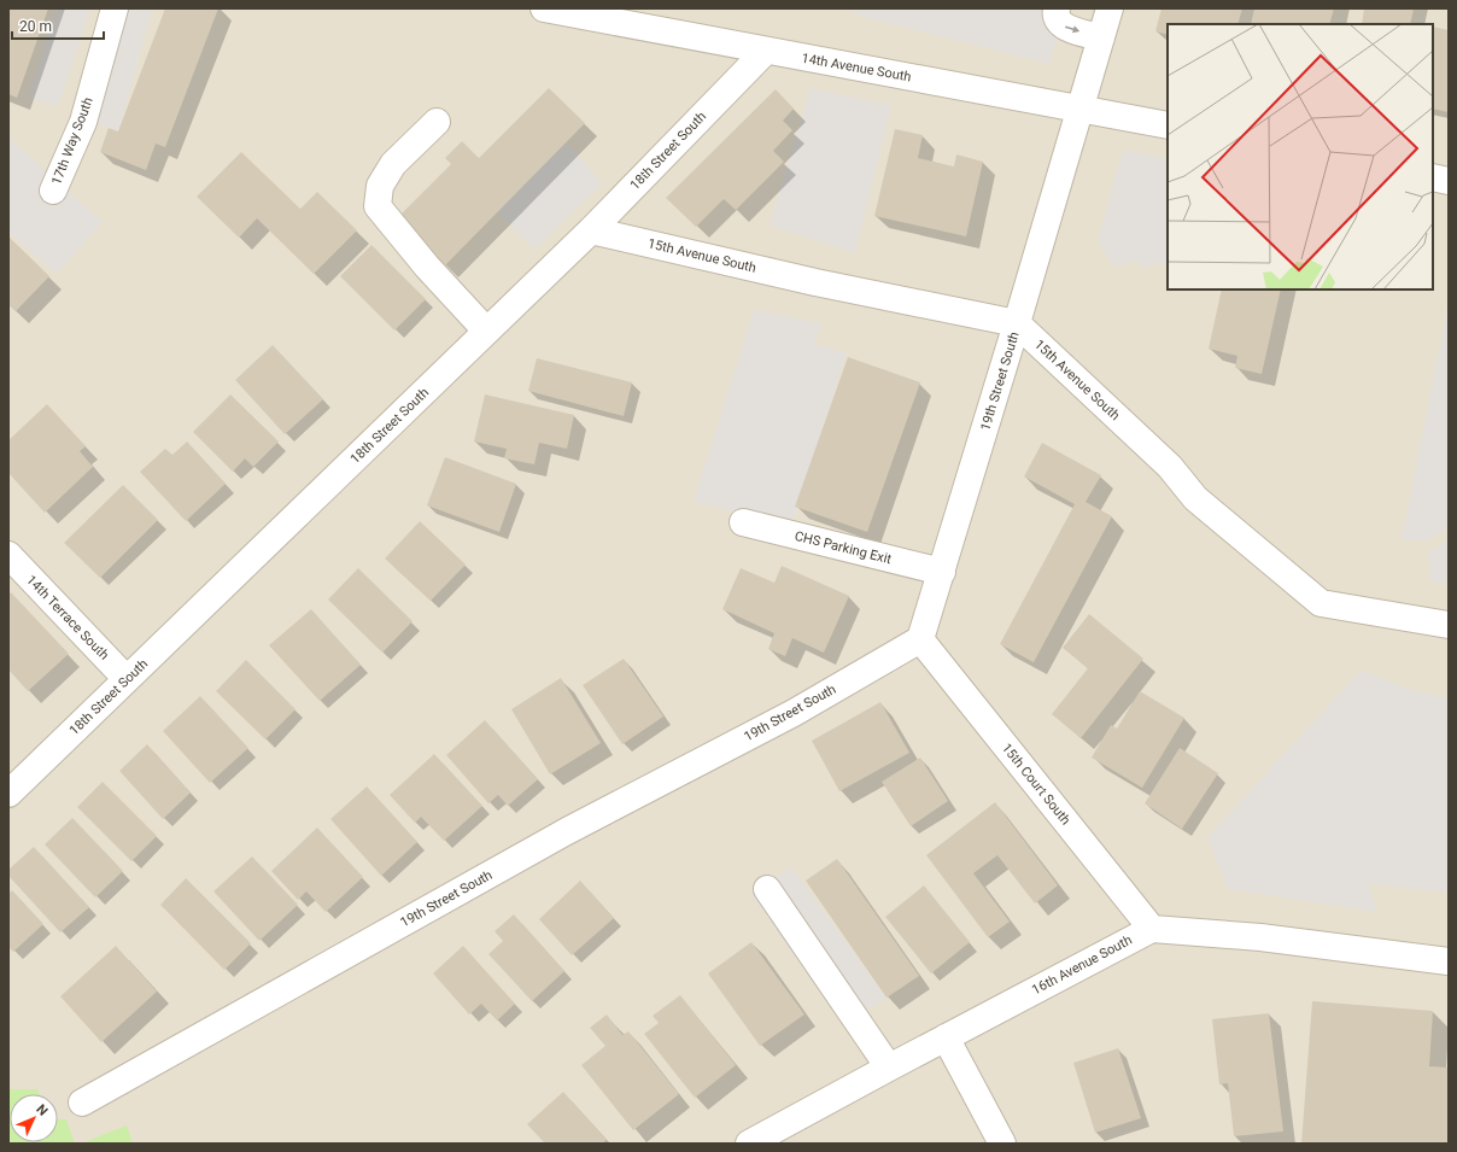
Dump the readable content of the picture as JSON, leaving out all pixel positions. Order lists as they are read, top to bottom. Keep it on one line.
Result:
{"streets":{"street":["14th Avenue South","17th Way South","18th Street South","15th Avenue South","19th Street South","CHS Parking Exit","14th Terrace South","15th Court South","16th Avenue South"]},"crossings":[["14th Avenue South","18th Street South"],["14th Avenue South","19th Street South"],["18th Street South","15th Avenue South"],["18th Street South","14th Terrace South"],["15th Avenue South","19th Street South"],["19th Street South","CHS Parking Exit"],["19th Street South","15th Court South"],["15th Court South","16th Avenue South"]],"scale_bar":"20 m","north":"top right"}
